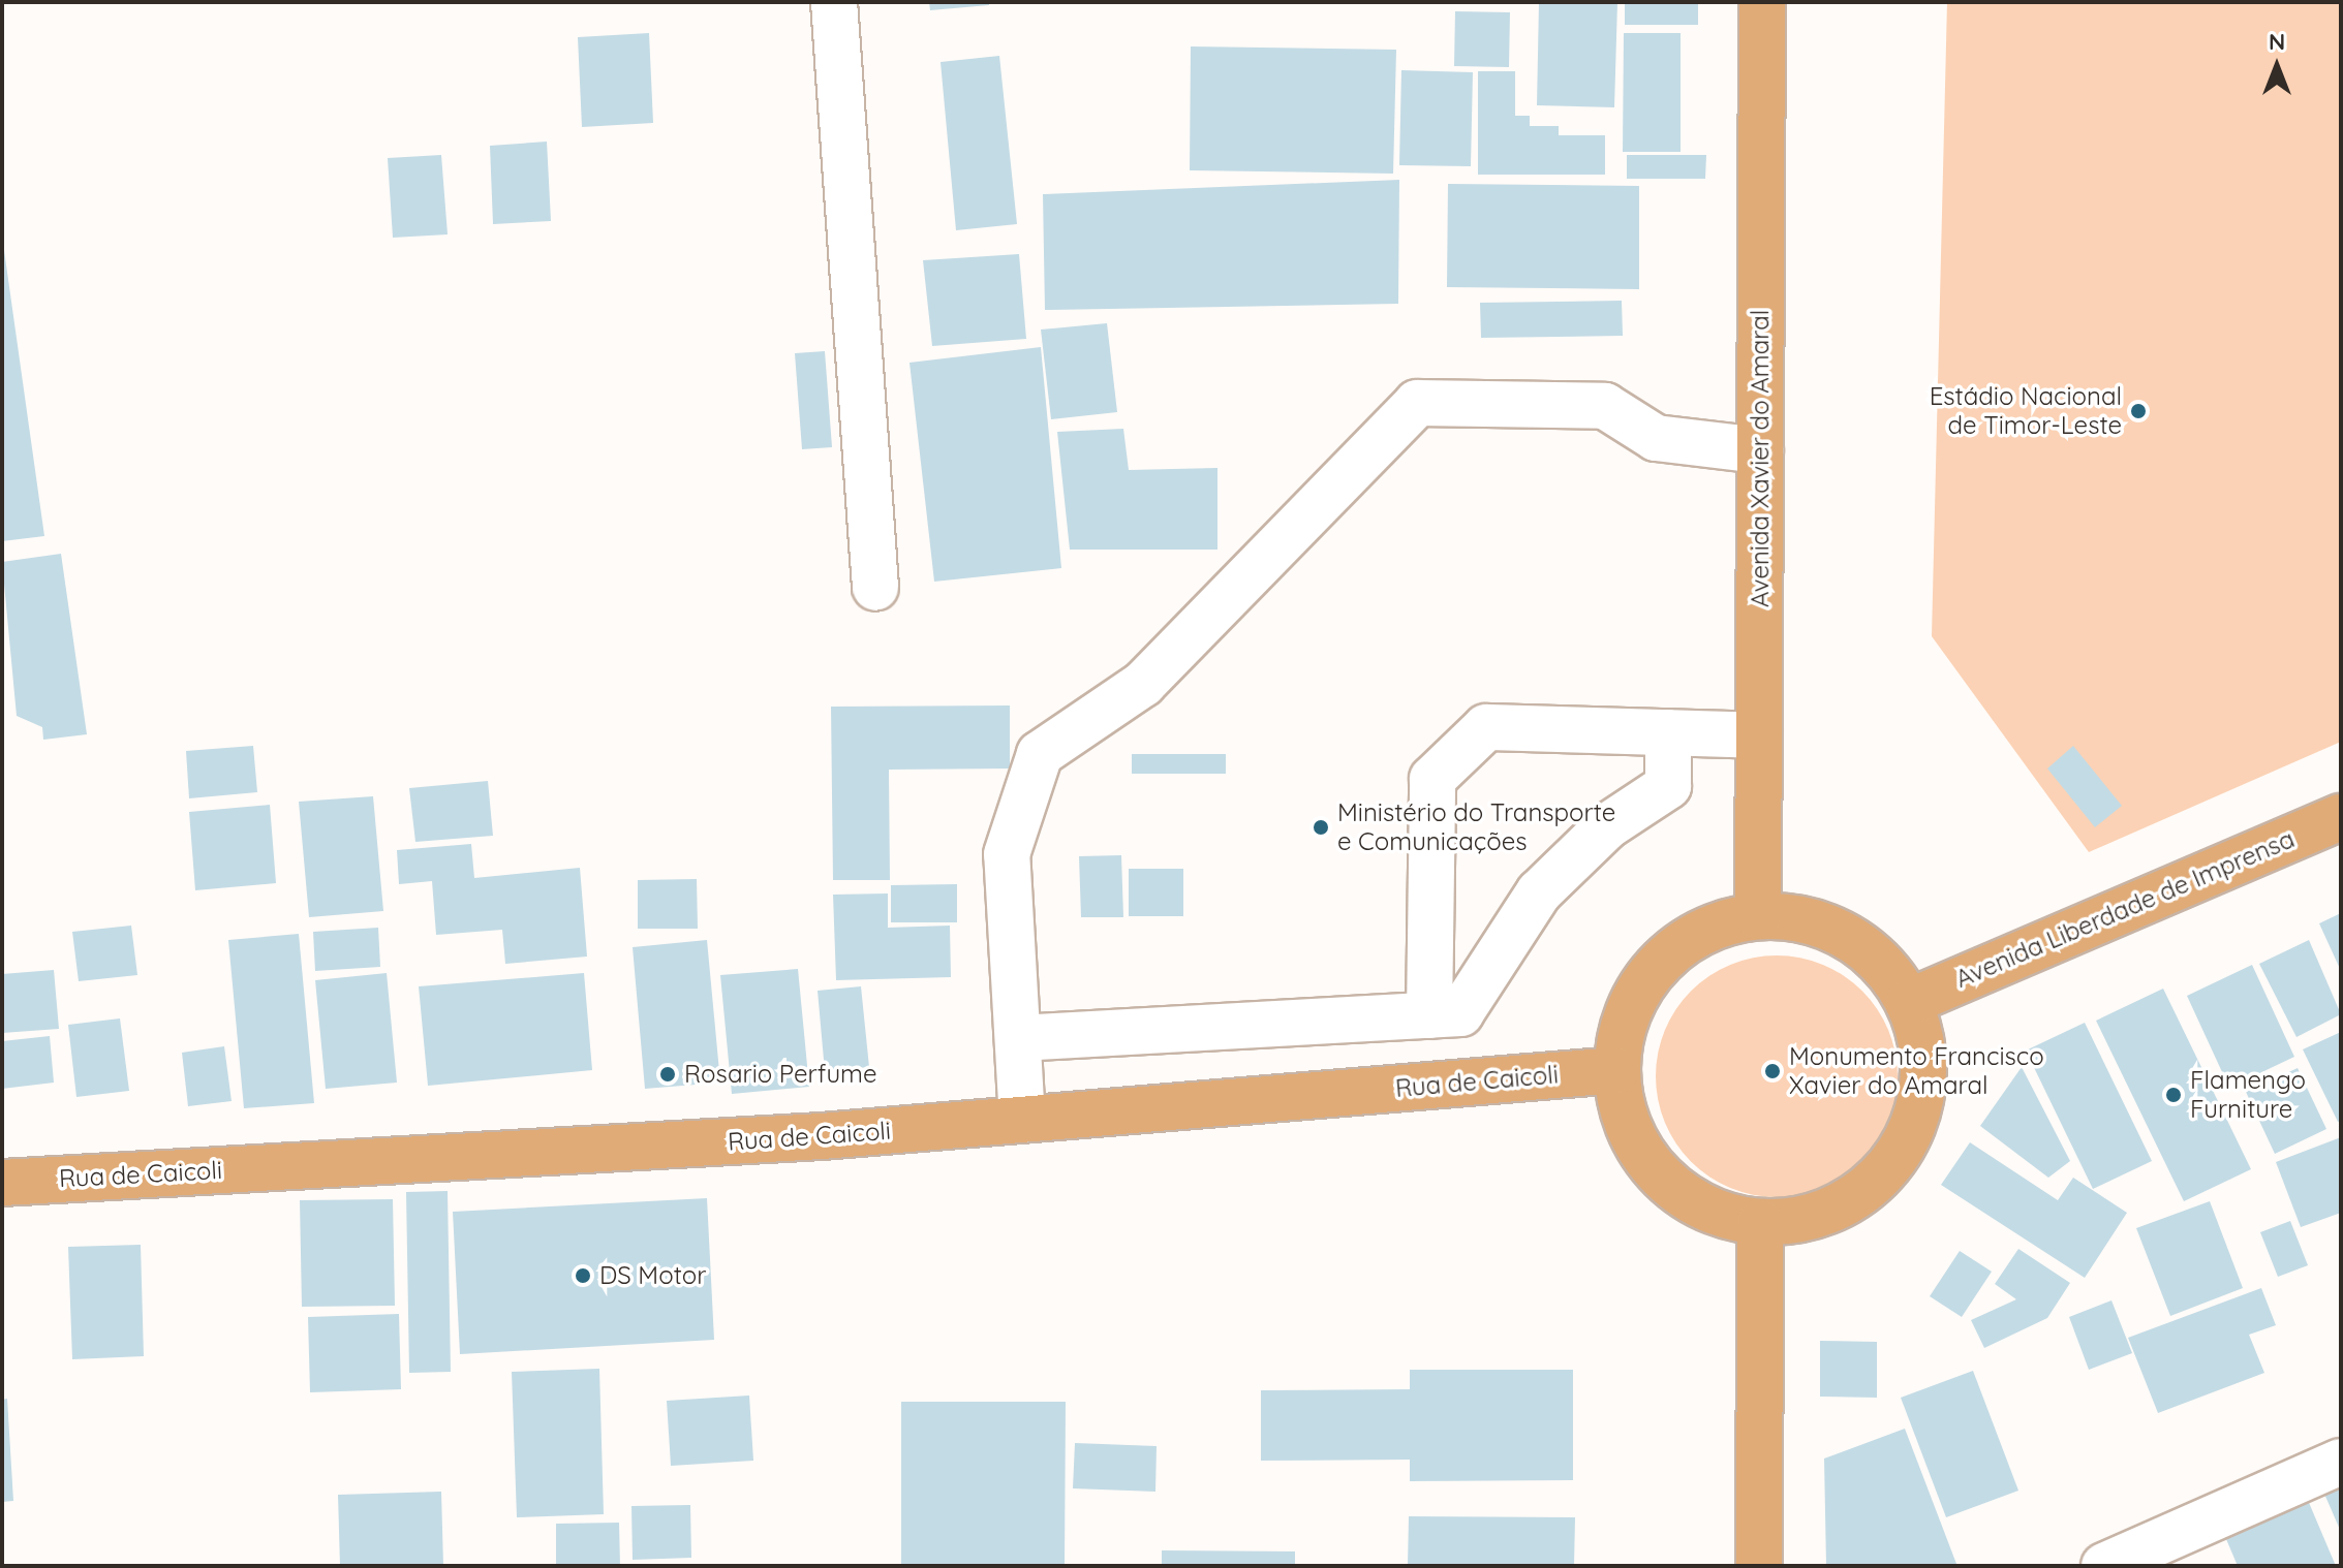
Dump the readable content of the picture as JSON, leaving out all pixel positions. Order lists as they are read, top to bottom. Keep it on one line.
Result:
{"streets":{"main road":["Avenida Xavier do Amaral","Avenida Liberdade de Imprensa","Rua de Caicoli"]},"places":["Estádio Nacional de Timor-Leste","Ministério do Transporte e Comunicações","Monumento Francisco Xavier do Amaral","Rosario Perfume","Flamengo Furniture","DS Motor"],"north":"top"}
